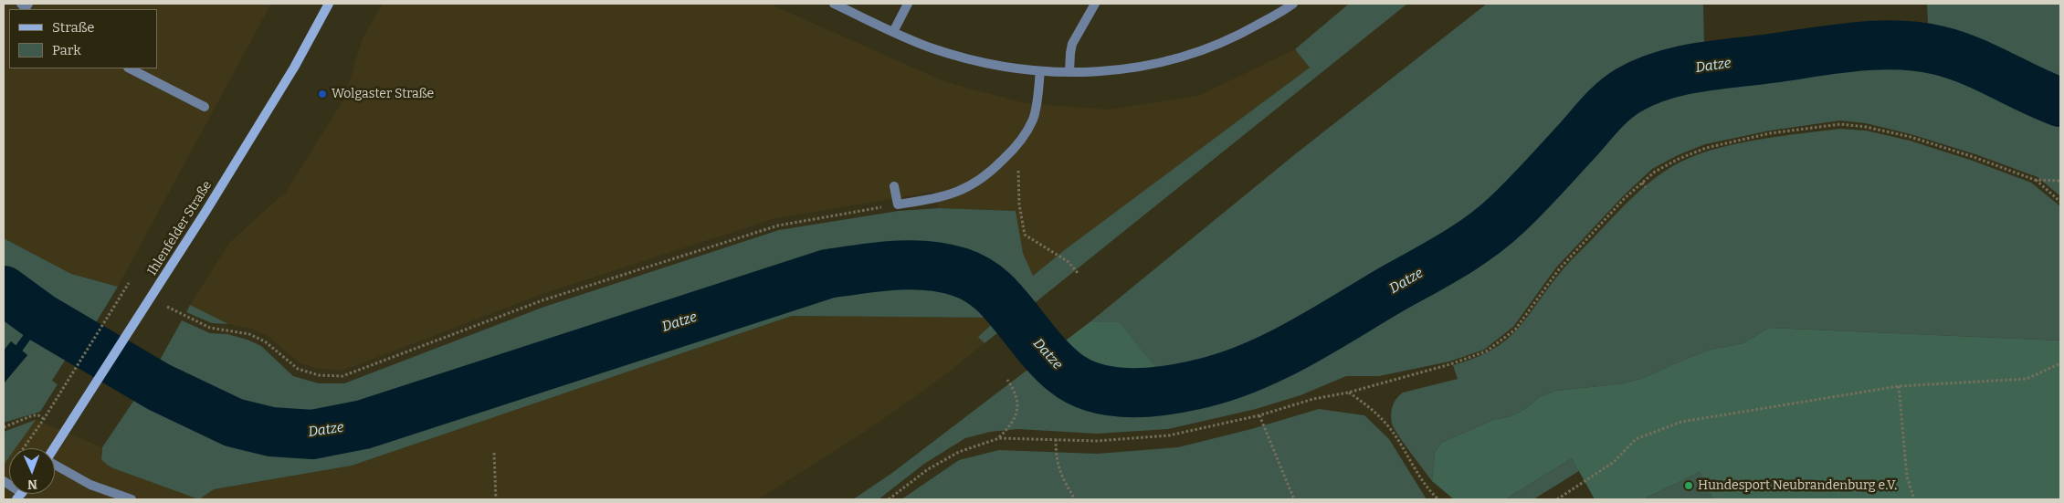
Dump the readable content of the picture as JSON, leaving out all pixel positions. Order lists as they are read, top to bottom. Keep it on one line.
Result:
{"streets":{"main road":["Ihlenfelder Straße"]},"water":["Datze"],"places":["Wolgaster Straße","Hundesport Neubrandenburg e.V."],"legend":["Straße","Park"],"north":"bottom"}
